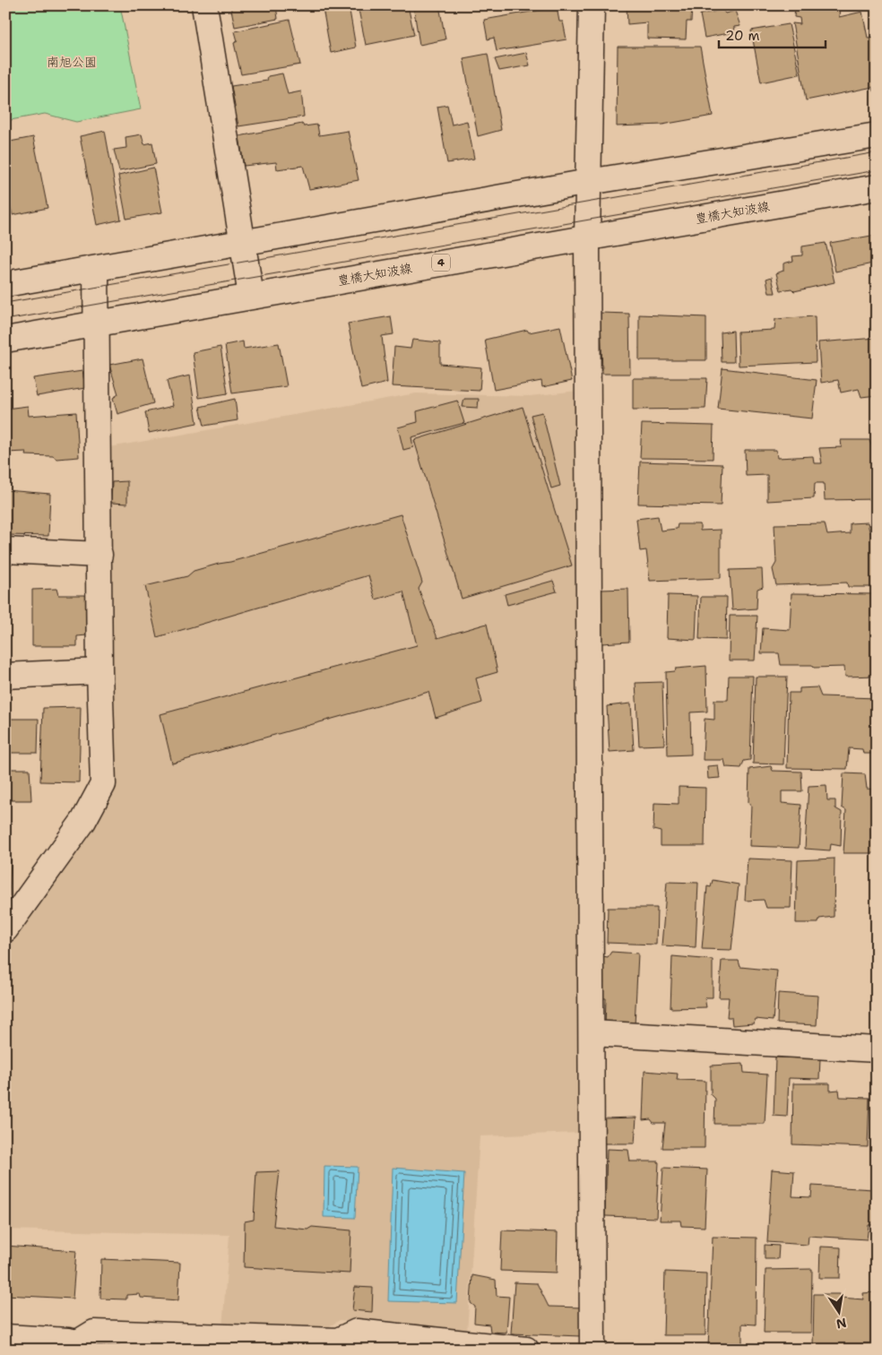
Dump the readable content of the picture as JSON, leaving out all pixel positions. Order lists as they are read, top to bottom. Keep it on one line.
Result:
{"streets":{"street":["豊橋大知波線","4"]},"parks":["南旭公園"],"scale_bar":"20 m","north":"bottom"}
